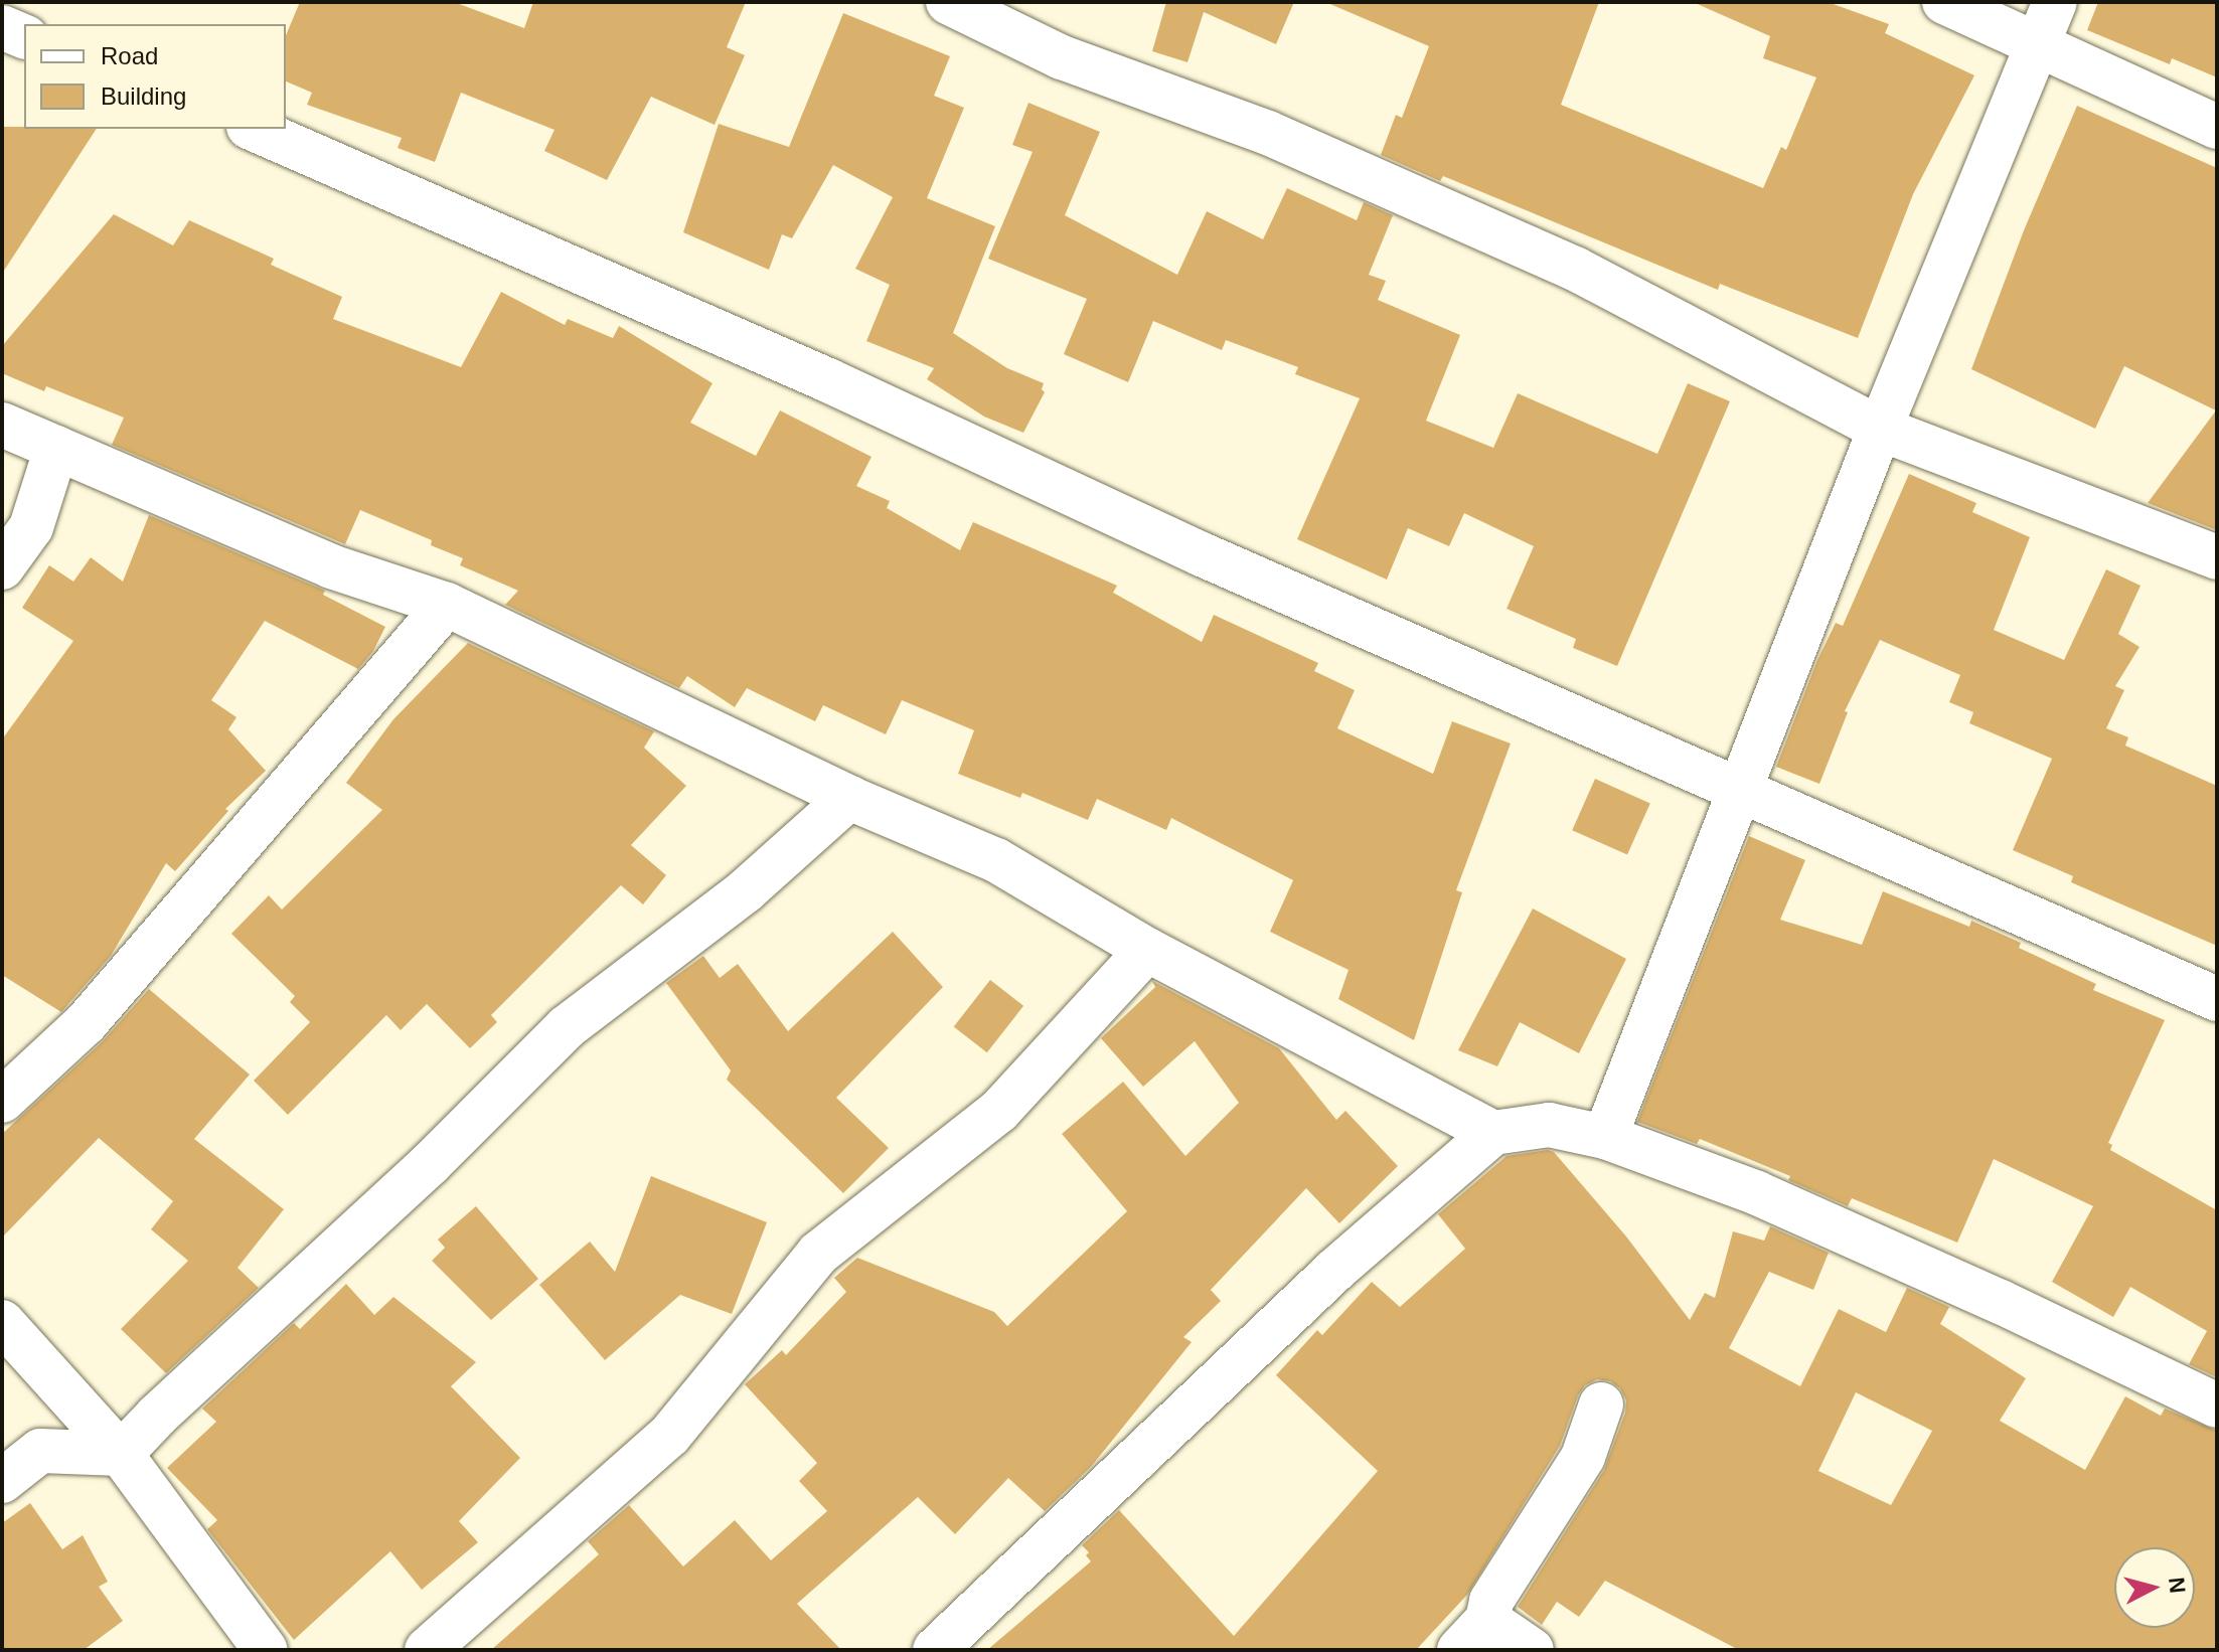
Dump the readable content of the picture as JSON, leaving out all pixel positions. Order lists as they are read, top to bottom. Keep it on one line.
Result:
{"legend":["Road","Building"],"north":"right"}
